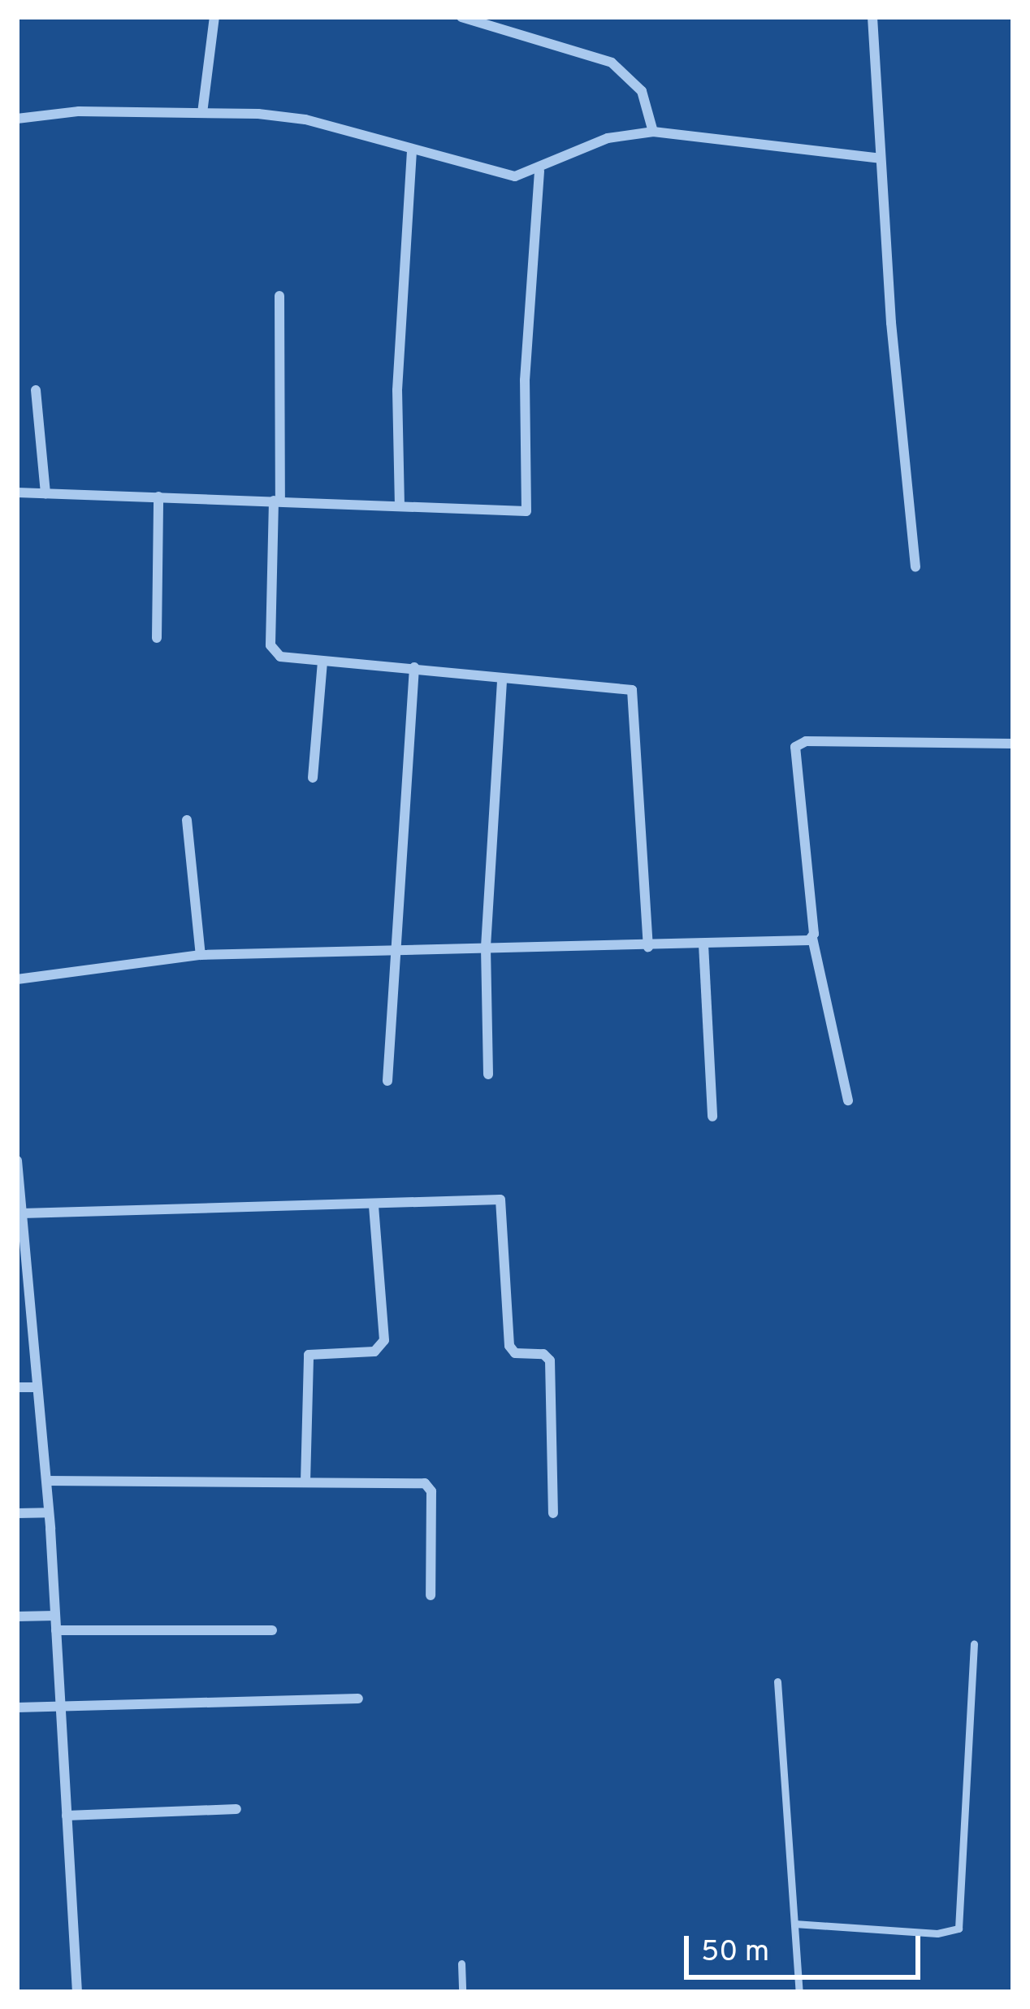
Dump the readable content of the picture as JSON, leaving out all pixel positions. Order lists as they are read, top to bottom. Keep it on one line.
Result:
{"scale_bar":"50 m"}
